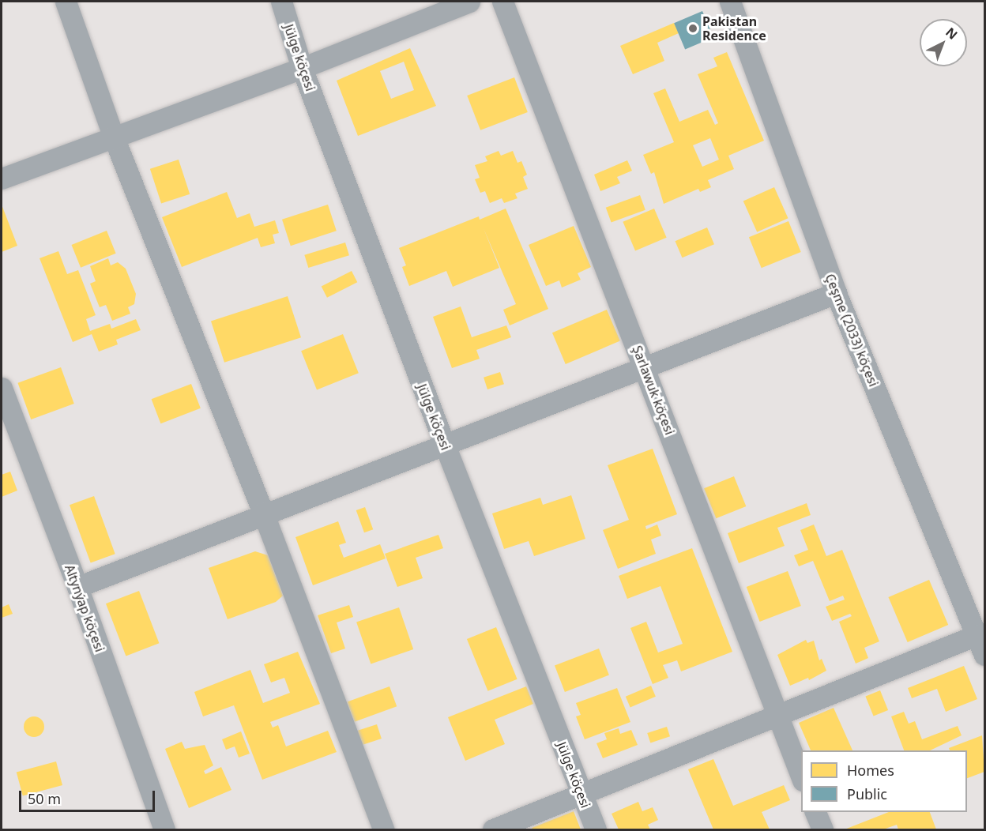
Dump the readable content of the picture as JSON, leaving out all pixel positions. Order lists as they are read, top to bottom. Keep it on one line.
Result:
{"streets":{"street":["Jülge köçesi","Çeşme (2033) köçesi","Şarlawuk köçesi","Altynýap köçesi"]},"places":["Pakistan Residence"],"legend":["Homes","Public"],"scale_bar":"50 m","north":"top right"}
